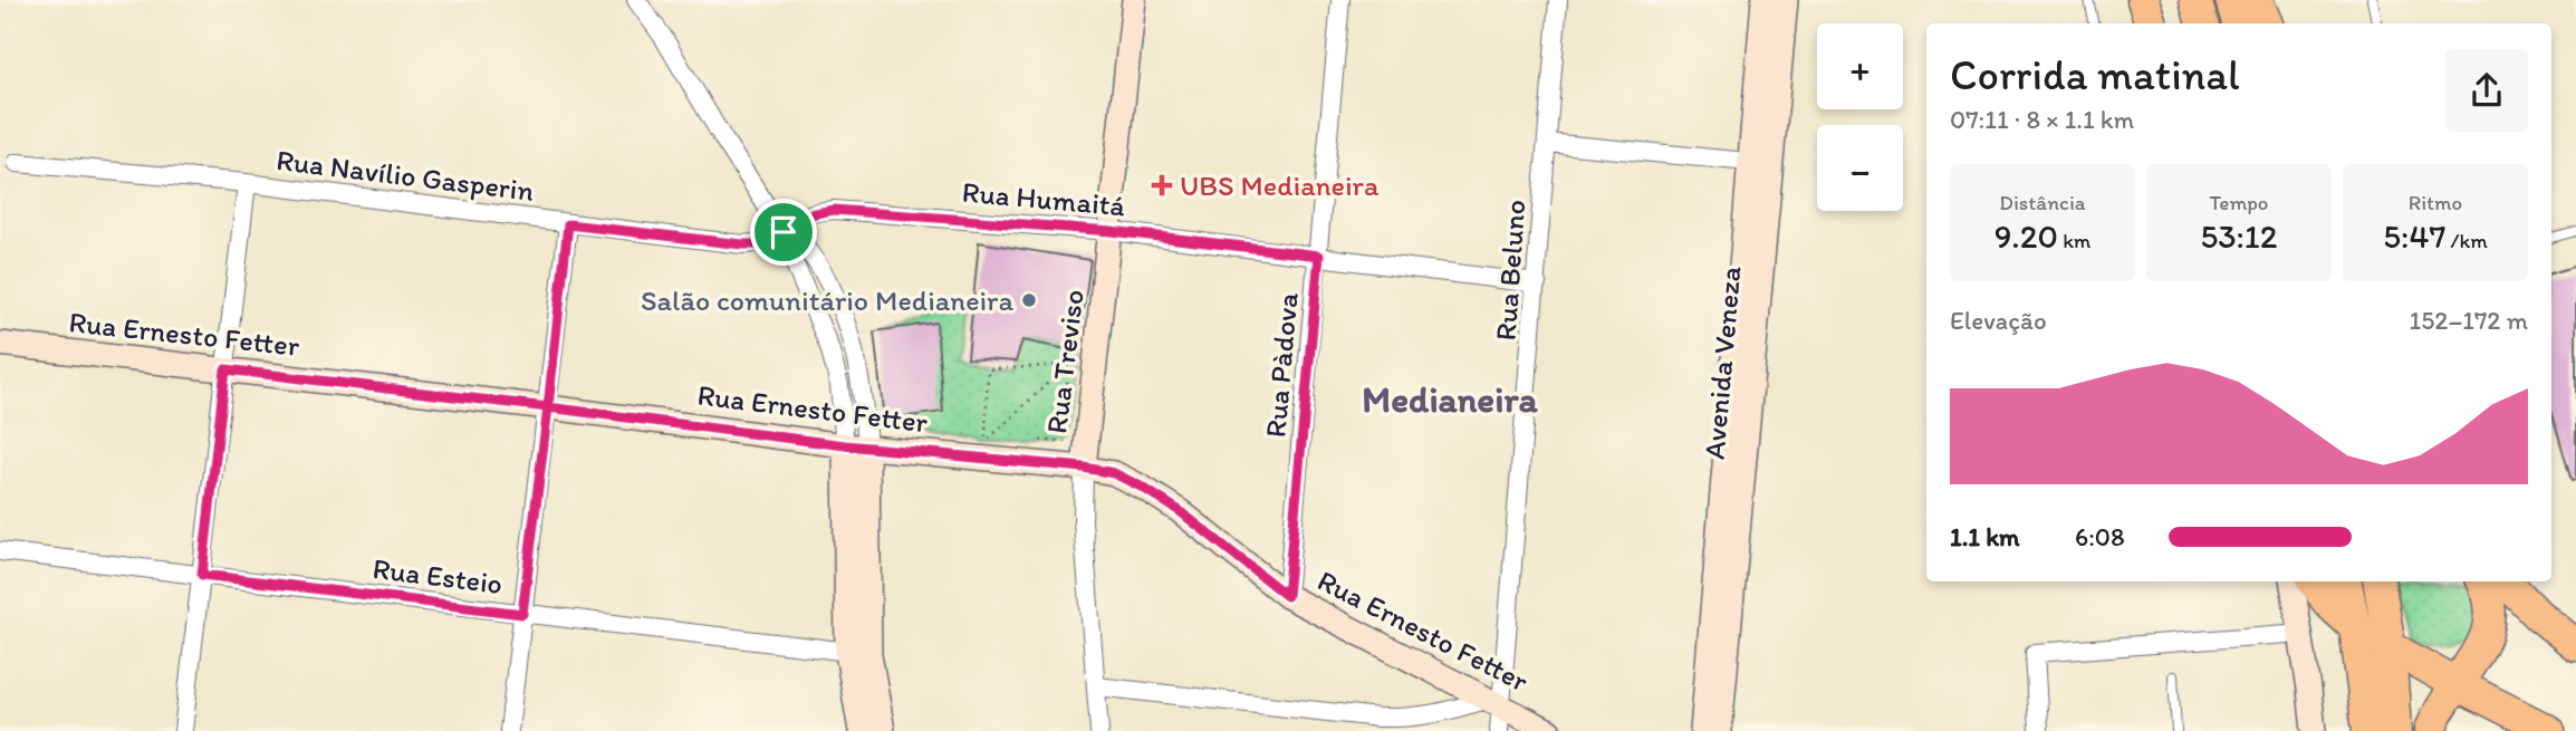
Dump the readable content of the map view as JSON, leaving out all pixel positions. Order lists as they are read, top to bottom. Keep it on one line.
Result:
{"streets":{"main road":["Rua Ernesto Fetter","Rua Treviso","Avenida Veneza"],"street":["Rua Navílio Gasperin","Rua Humaitá","Rua Beluno","Rua Pàdova","Rua Esteio"]},"crossings":[["Rua Navílio Gasperin","Rua Humaitá"],["Rua Humaitá","Rua Beluno"],["Rua Humaitá","Rua Treviso"],["Rua Humaitá","Rua Pàdova"],["Rua Beluno","Rua Ernesto Fetter"],["Rua Ernesto Fetter","Rua Treviso"],["Rua Ernesto Fetter","Rua Pàdova"]],"districts":["Medianeira"],"places":{"health":["UBS Medianeira"],"other":["Salão comunitário Medianeira"]},"page":{"map_buttons":["+","−"],"heading":["Corrida matinal","07:11 · 8 × 1.1 km"],"stats":[["Distância","9.20 km"],["Tempo","53:12"],["Ritmo","5:47 /km"]],"chart":["Elevação","152–172 m"],"list":[{"name":"1.1 km","note":"6:08"}]}}
